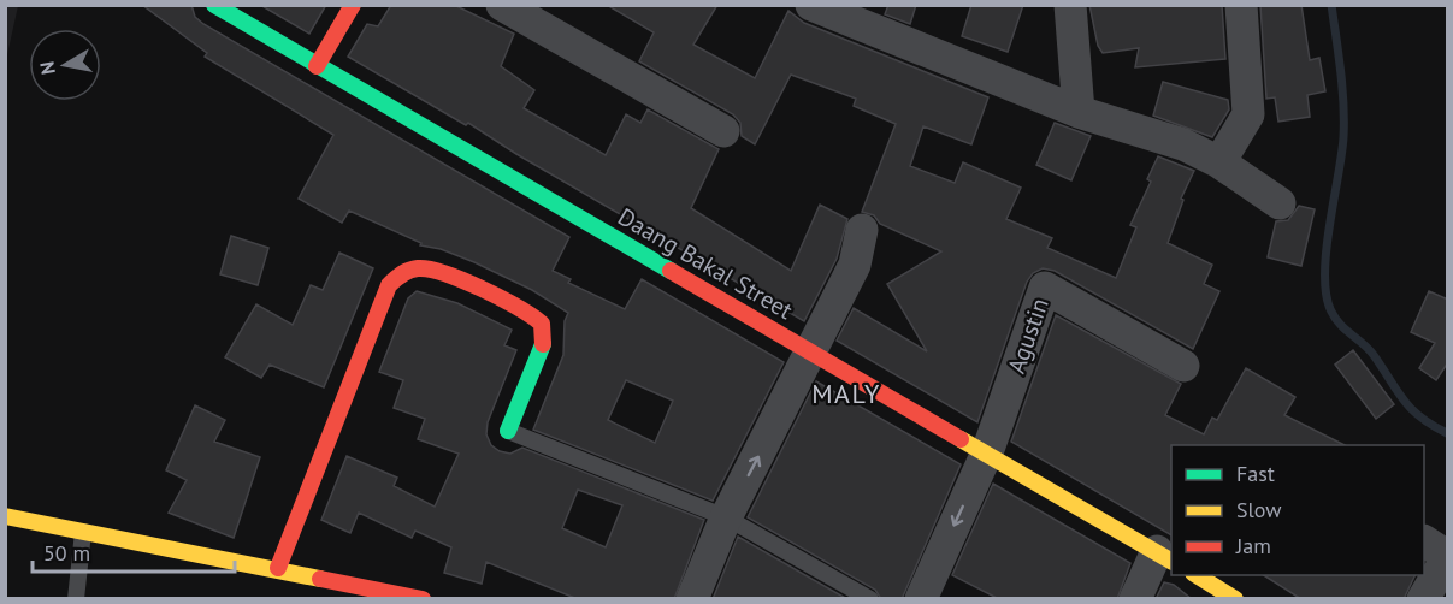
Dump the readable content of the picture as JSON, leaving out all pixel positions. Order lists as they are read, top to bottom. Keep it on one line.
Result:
{"streets":{"street":["Daang Bakal Street","Agustin"]},"crossings":[["Daang Bakal Street","Agustin"]],"districts":["MALY"],"legend":["Fast","Slow","Jam"],"scale_bar":"50 m","north":"left"}
